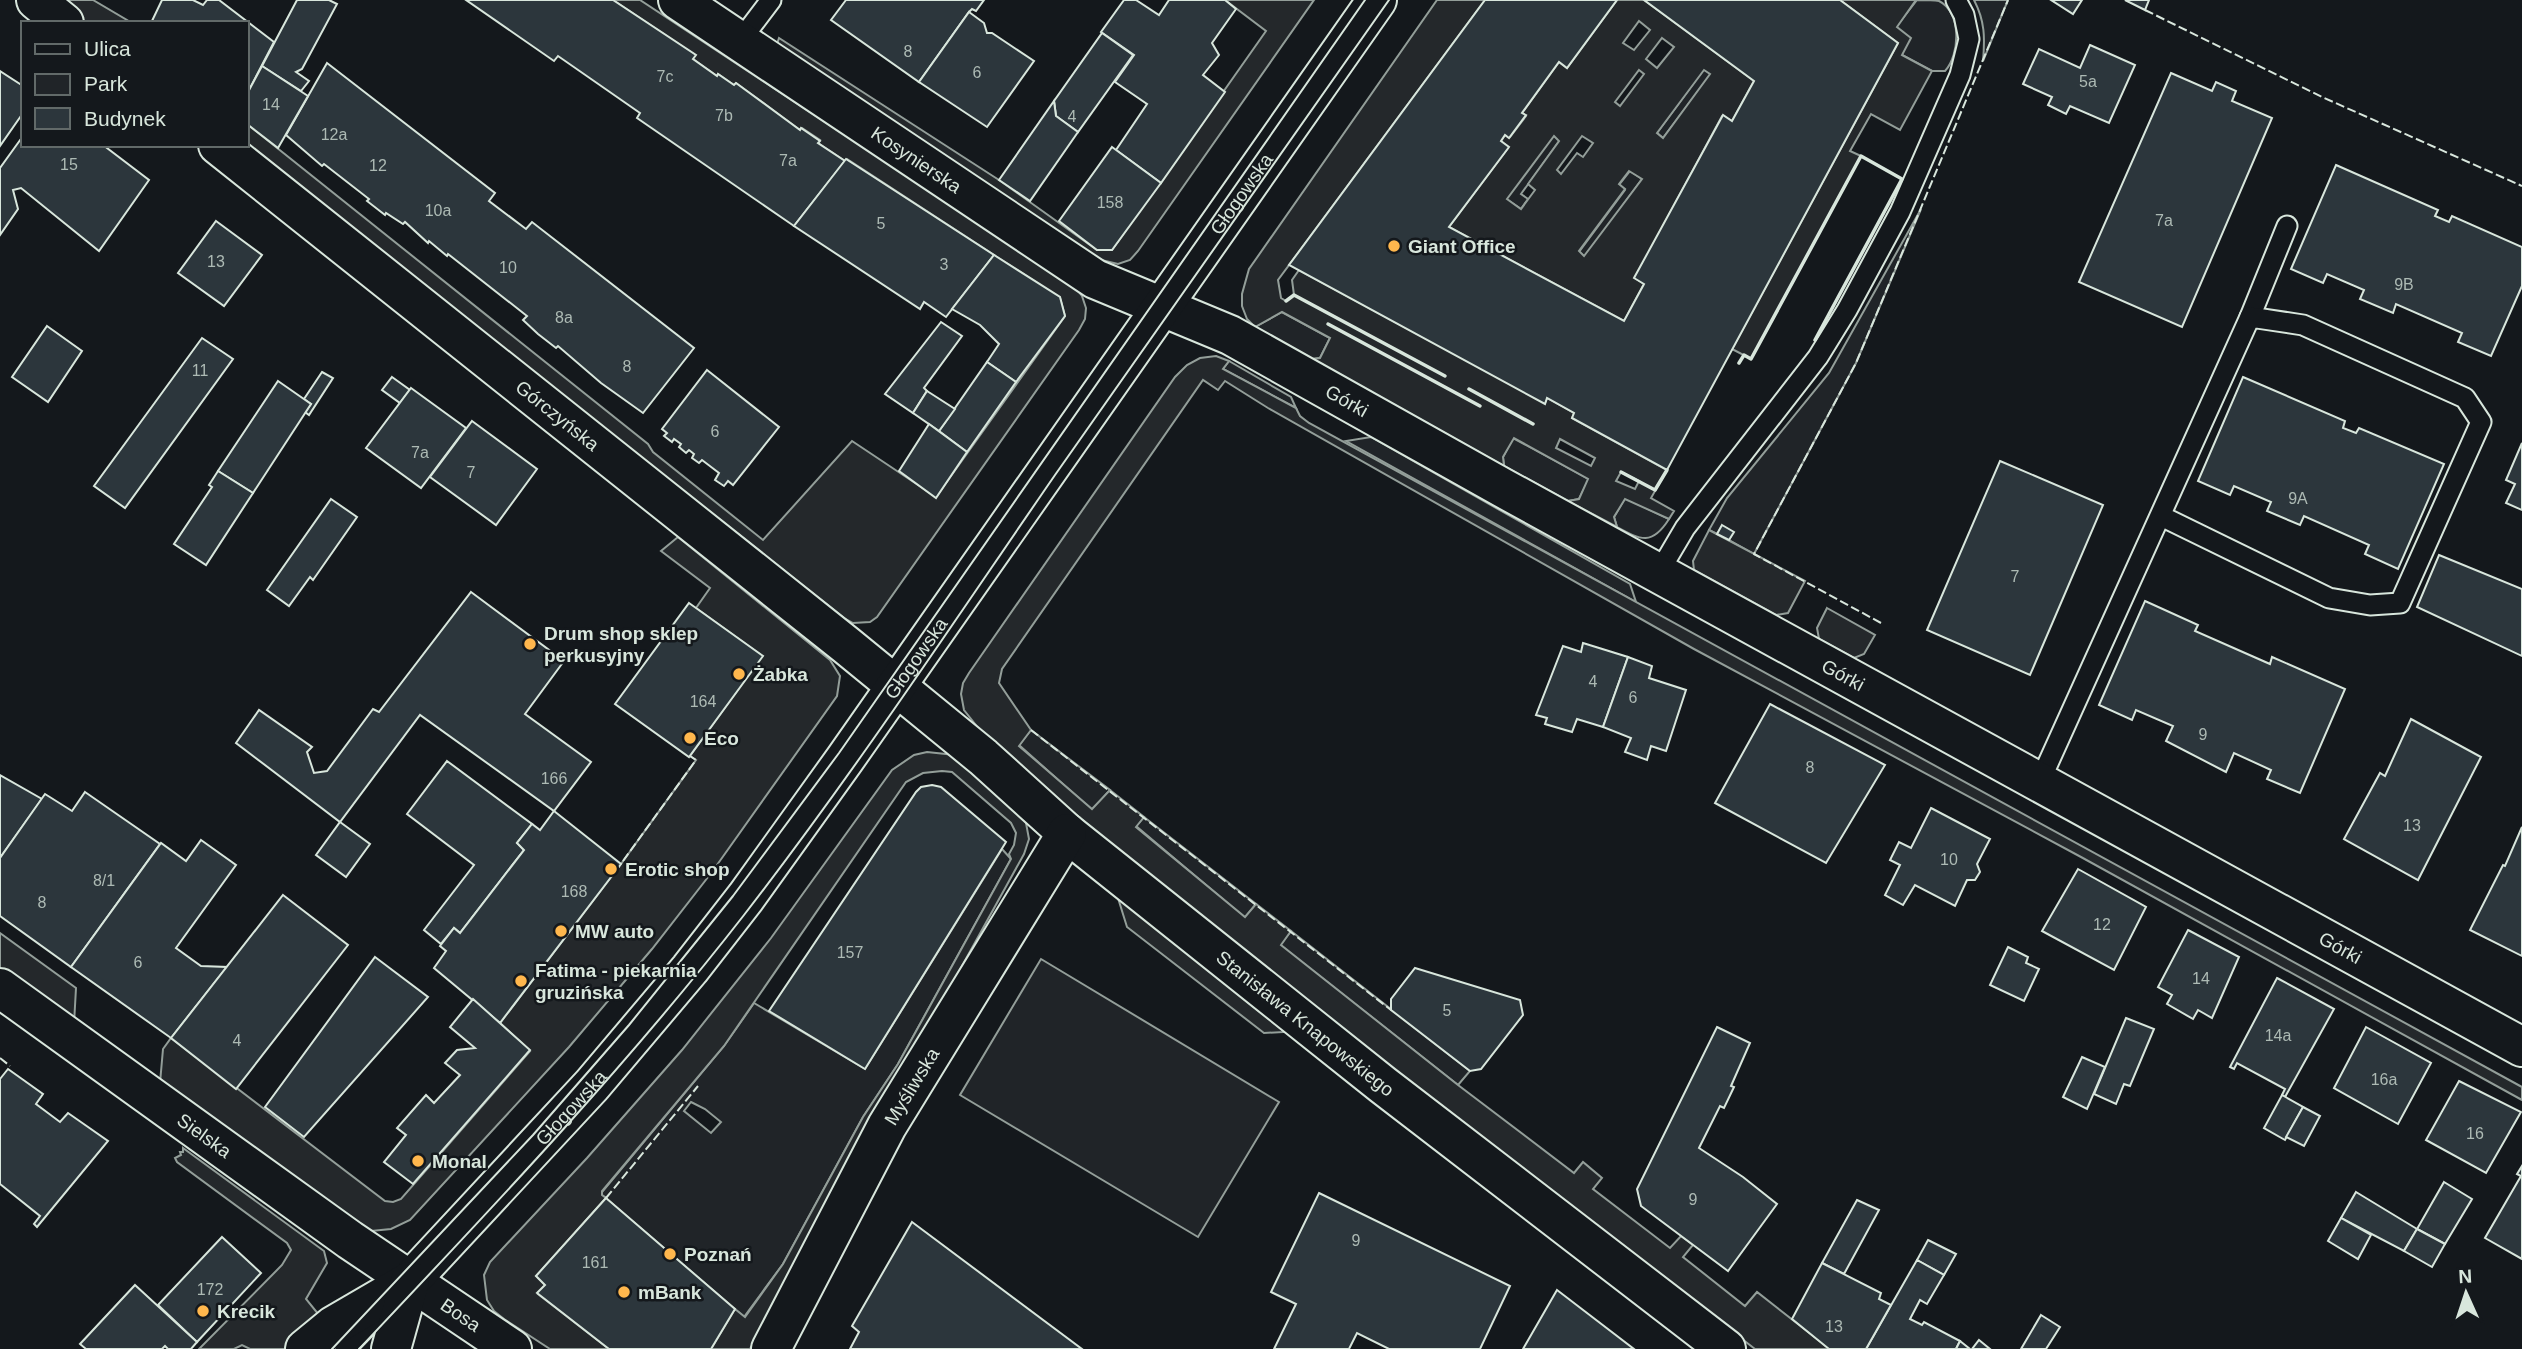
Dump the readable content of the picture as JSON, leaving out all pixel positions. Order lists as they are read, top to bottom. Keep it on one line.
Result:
{"streets":{"street":["Kosynierska","Głogowska","Górki","Górczyńska","Stanisława Knapowskiego","Myśliwska","Sielska","Bosa"]},"crossings":[["Kosynierska","Głogowska"],["Kosynierska","Górki"],["Głogowska","Górki"],["Głogowska","Górczyńska"],["Głogowska","Stanisława Knapowskiego"],["Głogowska","Sielska"],["Głogowska","Bosa"],["Górczyńska","Stanisława Knapowskiego"],["Stanisława Knapowskiego","Myśliwska"],["Sielska","Bosa"]],"places":["Giant Office","Drum shop sklep perkusyjny","Żabka","Eco","Erotic shop","MW auto","Fatima - piekarnia gruzińska","Monal","Poznań","mBank","Krecik"],"house_numbers":["8","6","7c","5a","14","7b","4","12a","7a","15","12","158","10a","7a","5","13","3","10","9B","8a","8","11","6","7a","7","9A","7","4","6","164","9","8","166","13","10","8/1","168","8","12","157","6","14","5","14a","4","16a","16","9","9","161","172","13"],"legend":["Ulica","Park","Budynek"],"north":"top"}
